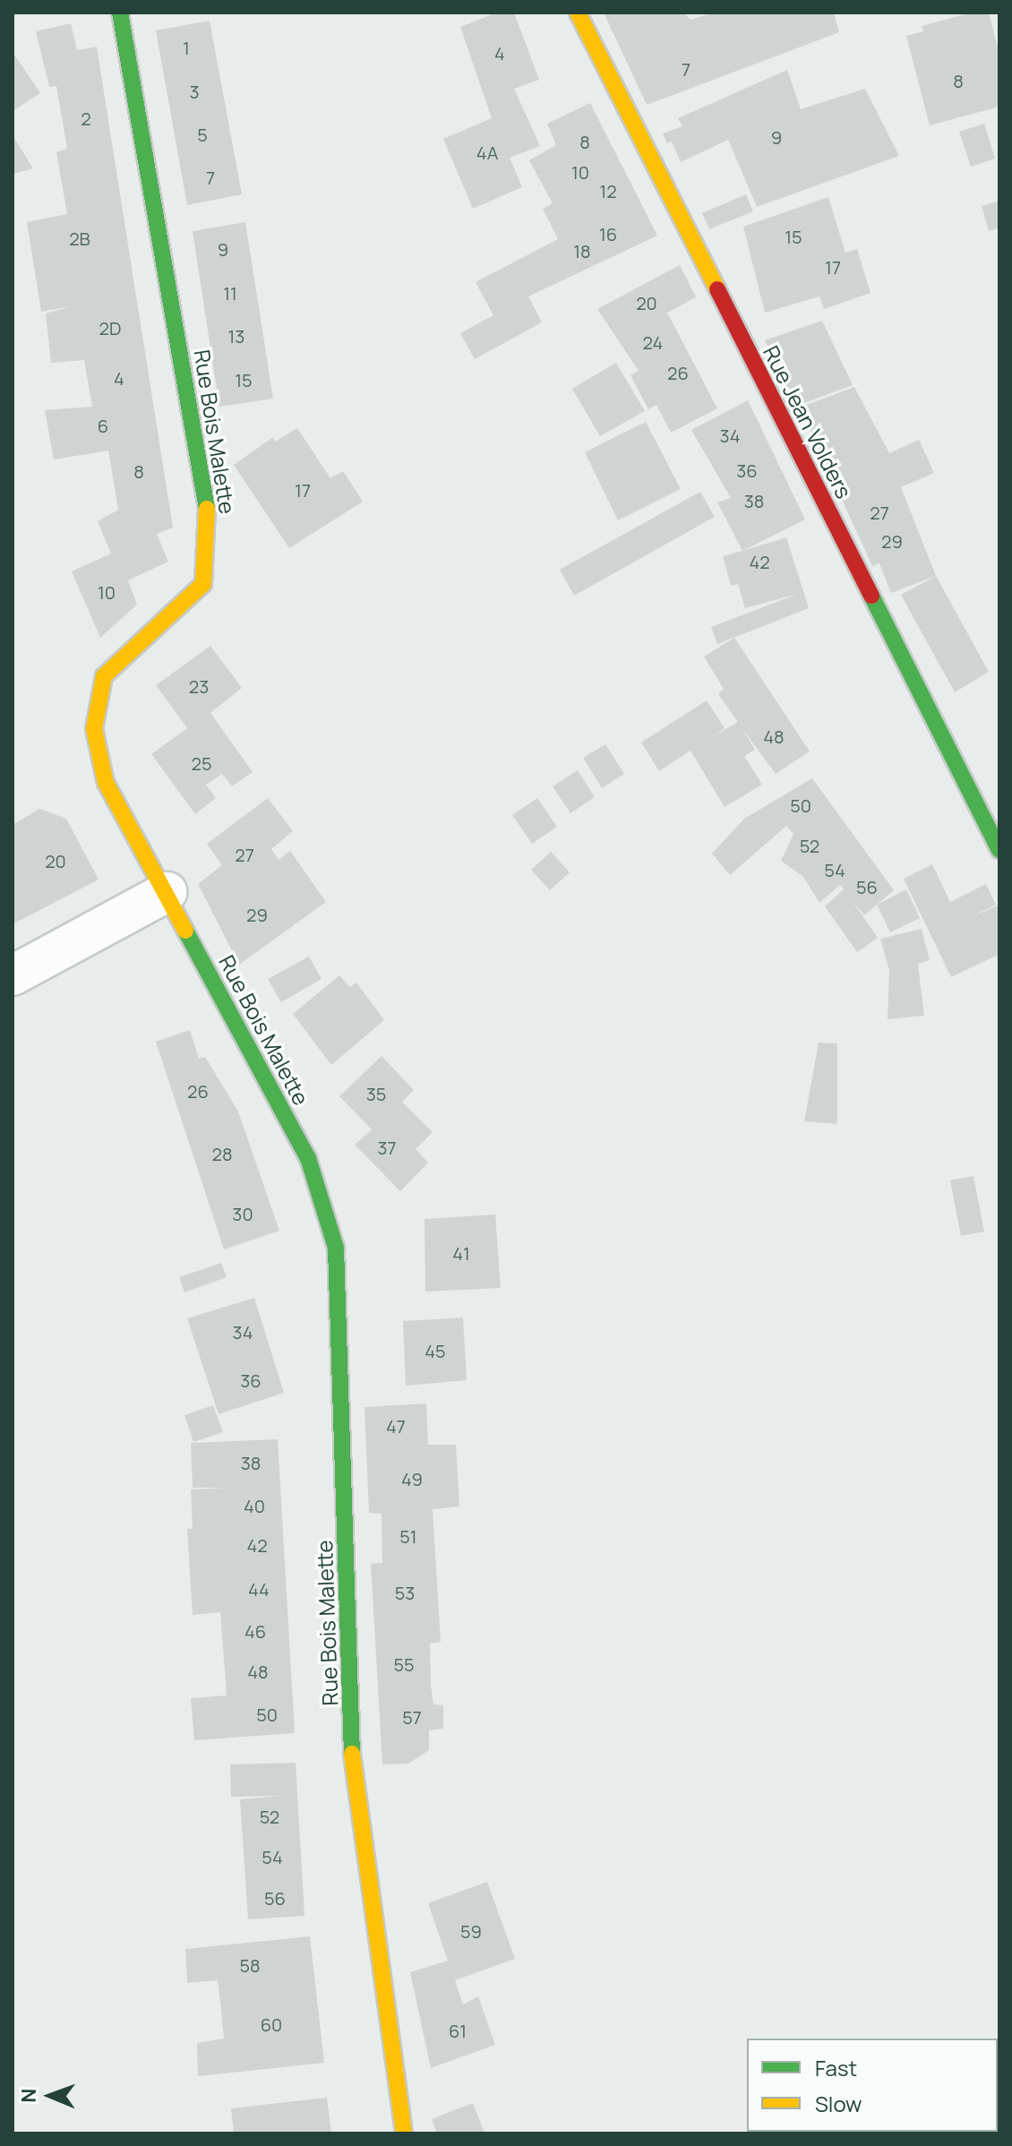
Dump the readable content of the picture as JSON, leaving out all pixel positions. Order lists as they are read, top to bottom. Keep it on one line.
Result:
{"streets":{"street":["Rue Jean Volders","Rue Bois Malette"]},"house_numbers":["1","4","7","8","3","2","5","9","8","4A","10","7","12","16","15","2B","9","18","17","11","20","2D","13","24","26","4","15","6","34","36","8","17","38","27","29","42","10","23","48","25","50","52","27","20","54","56","29","26","35","37","28","30","41","34","45","36","47","38","49","40","51","42","44","53","46","55","48","50","57","52","54","56","59","58","60","61"],"legend":["Fast","Slow"],"north":"left"}
